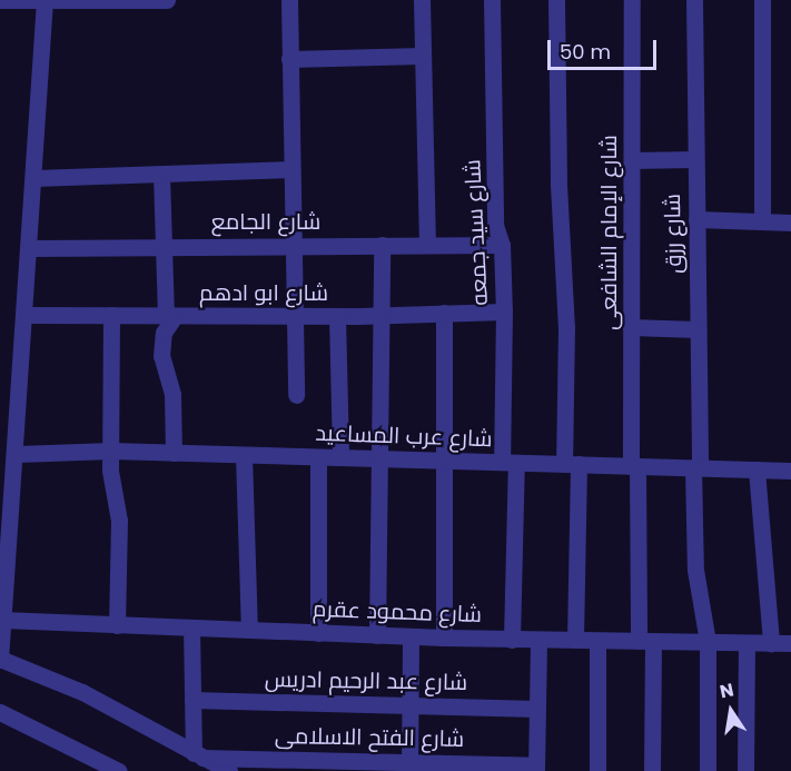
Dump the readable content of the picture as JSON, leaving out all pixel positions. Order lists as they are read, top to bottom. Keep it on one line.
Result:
{"streets":{"street":["شارع الجامع","شارع سيد جمعه","شارع الإمام الشافعى","شارع رزق","شارع ابو ادهم","شارع عرب المساعيد","شارع محمود عقرم","شارع عبد الرحيم ادريس","شارع الفتح الاسلامى"]},"crossings":[["شارع الجامع","شارع سيد جمعه"],["شارع سيد جمعه","شارع ابو ادهم"],["شارع سيد جمعه","شارع عرب المساعيد"],["شارع سيد جمعه","شارع محمود عقرم"],["شارع الإمام الشافعى","شارع عرب المساعيد"],["شارع الإمام الشافعى","شارع محمود عقرم"],["شارع رزق","شارع عرب المساعيد"],["شارع رزق","شارع محمود عقرم"]],"scale_bar":"50 m","north":"top"}
